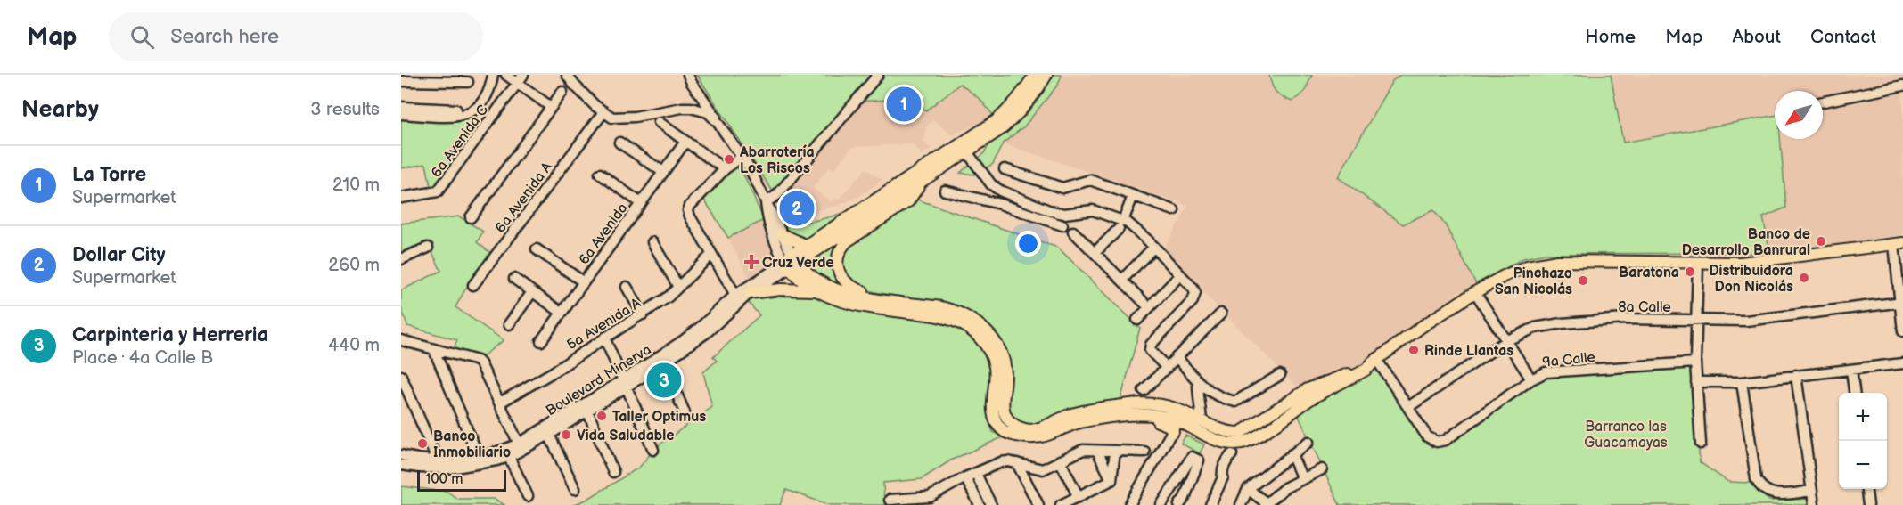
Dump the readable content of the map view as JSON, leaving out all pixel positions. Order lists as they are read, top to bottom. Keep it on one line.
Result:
{"streets":{"street":["6a Avenida C","6a Avenida A","6a Avenida","8a Calle","5a Avenida A","9a Calle","Boulevard Minerva"]},"crossings":[["8a Calle","9a Calle"]],"parks":["Barranco las Guacamayas"],"places":{"other":["Abarrotería Los Riscos","Banco de Desarrollo Banrural","Baratona","Distribuidora Don Nicolás","Pinchazo San Nicolás","Rinde Llantas","Taller Optimus","Vida Saludable","Banco Inmobiliario"],"health":["Cruz Verde"]},"scale_bar":"100 m","north":"bottom left","page":{"header":"Map","search":"Search here","nav":["Home","Map","About","Contact"],"heading":["Nearby","3 results"],"pins":["1","2","3"],"list":[{"mark":"1","name":"La Torre","note":"Supermarket","value":"210 m"},{"mark":"2","name":"Dollar City","note":"Supermarket","value":"260 m"},{"mark":"3","name":"Carpinteria y Herreria","note":"Place · 4a Calle B","value":"440 m"}],"map_buttons":["+","−"],"scale":"100 m"}}
